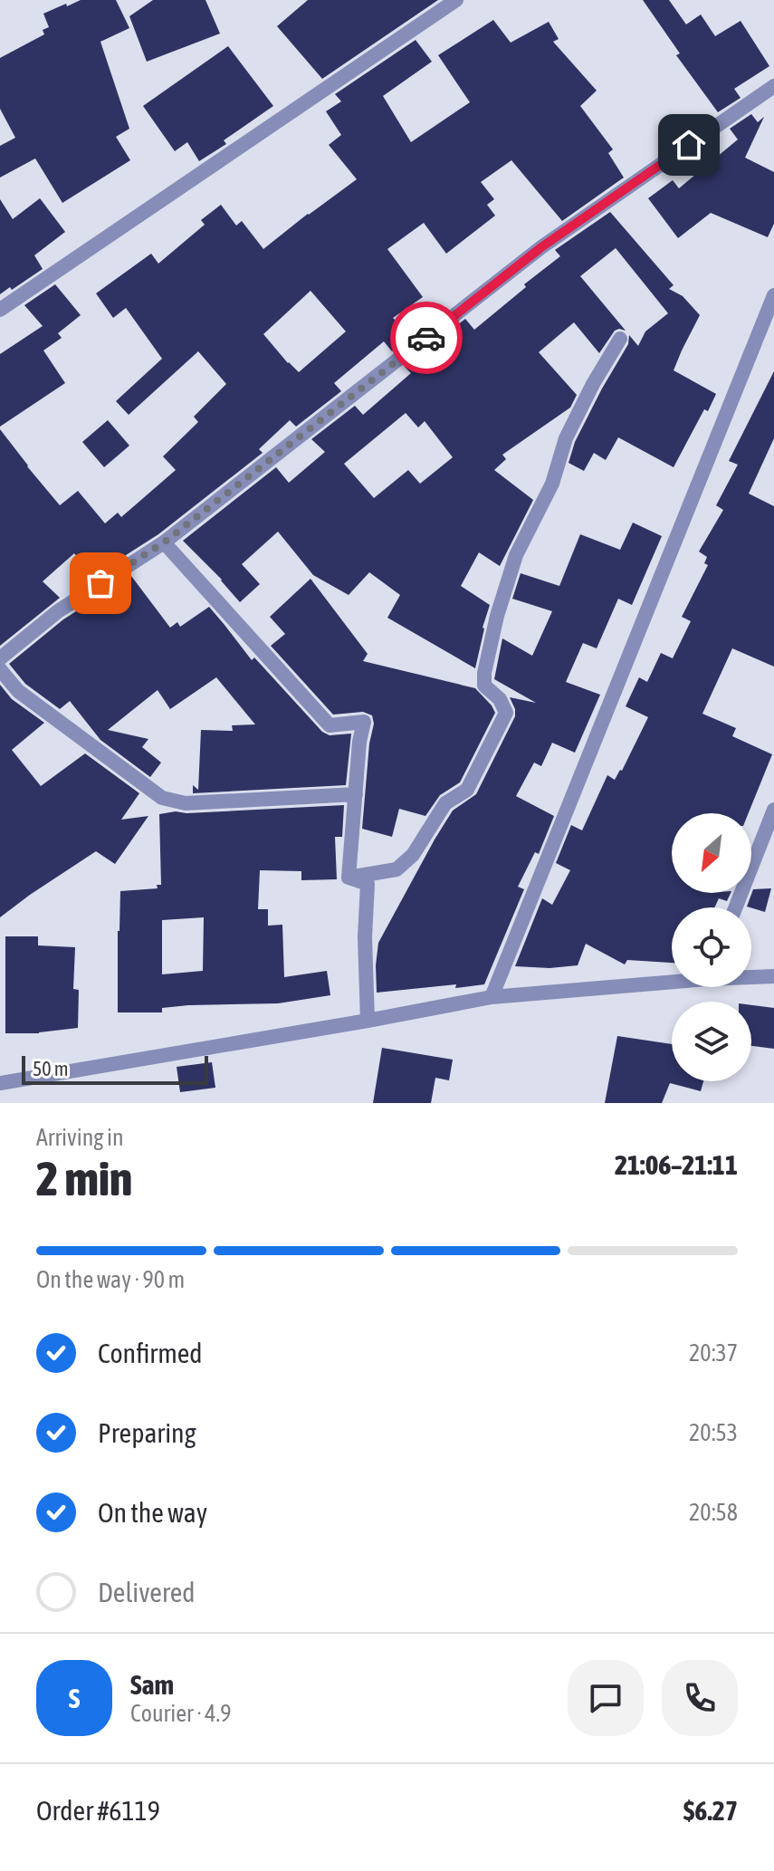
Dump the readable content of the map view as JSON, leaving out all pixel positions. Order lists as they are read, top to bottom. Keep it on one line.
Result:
{"scale_bar":"50 m","north":"bottom left","page":{"scale":"50 m","heading":["2 min","Arriving in","21:06–21:11"],"panel":["Sam","Courier · 4.9","Order #6119","$6.27"],"bar":"On the way · 90 m","list":[["Confirmed","20:37"],["Preparing","20:53"],["On the way","20:58"],"Delivered"],"round":"S"}}
